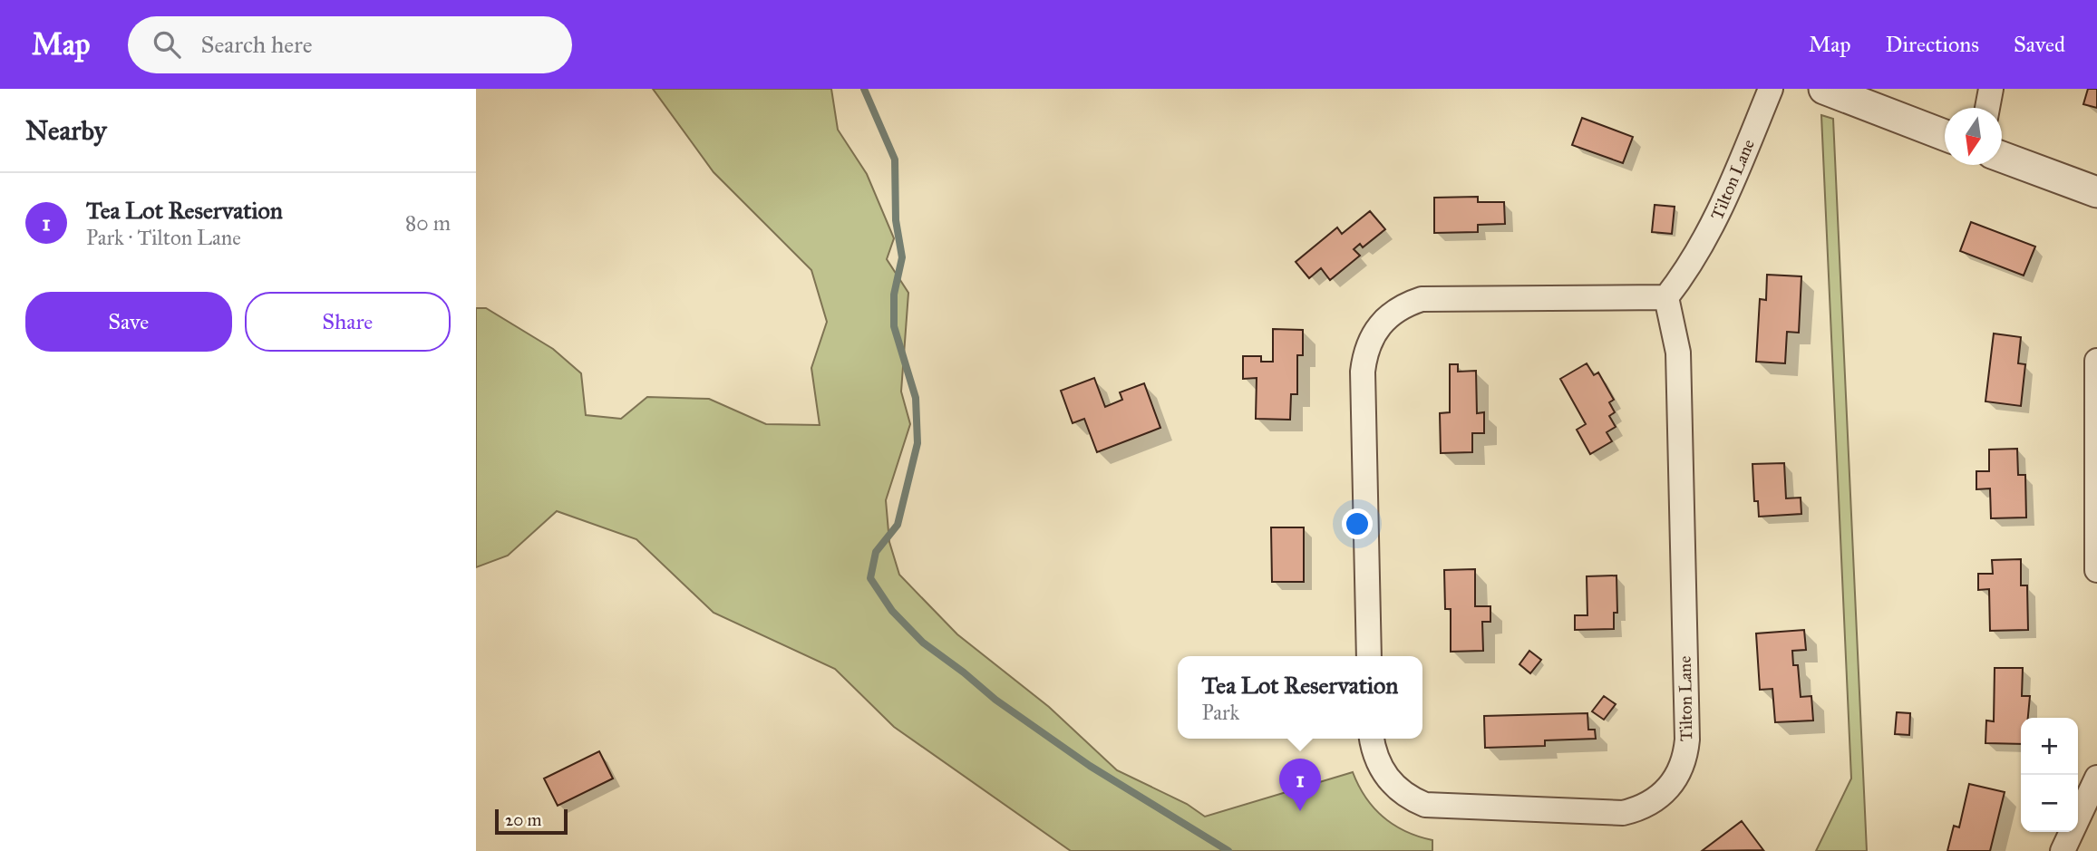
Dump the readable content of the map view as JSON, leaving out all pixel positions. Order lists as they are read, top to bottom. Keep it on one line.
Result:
{"streets":{"street":["Tilton Lane"]},"scale_bar":"20 m","north":"bottom","page":{"header":"Map","search":"Search here","nav":["Map","Directions","Saved"],"heading":"Nearby","list":[{"mark":"1","name":"Tea Lot Reservation","note":"Park · Tilton Lane","value":"80 m"}],"buttons":["Save","Share"],"popup":["Tea Lot Reservation","Park"],"map_buttons":["+","−"],"pins":"1","scale":"20 m"}}
